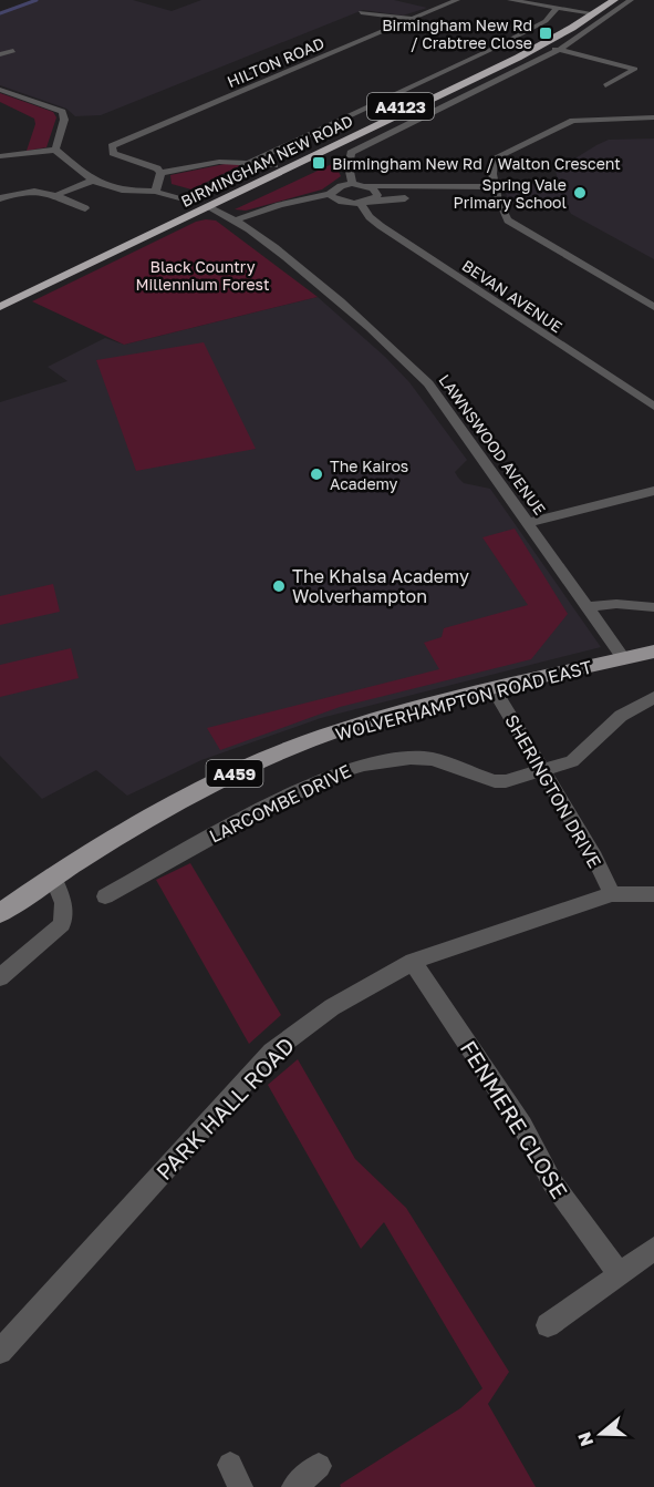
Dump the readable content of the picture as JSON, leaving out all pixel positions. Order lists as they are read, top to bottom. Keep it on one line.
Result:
{"streets":{"highway":["A4123","BIRMINGHAM NEW ROAD"],"main road":["WOLVERHAMPTON ROAD EAST","A459"],"street":["HILTON ROAD","BEVAN AVENUE","LAWNSWOOD AVENUE","SHERINGTON DRIVE","LARCOMBE DRIVE","PARK HALL ROAD","FENMERE CLOSE"]},"crossings":[["BIRMINGHAM NEW ROAD","LAWNSWOOD AVENUE"],["LAWNSWOOD AVENUE","WOLVERHAMPTON ROAD EAST"],["WOLVERHAMPTON ROAD EAST","SHERINGTON DRIVE"],["SHERINGTON DRIVE","LARCOMBE DRIVE"],["SHERINGTON DRIVE","PARK HALL ROAD"],["PARK HALL ROAD","FENMERE CLOSE"]],"parks":["Black Country Millennium Forest"],"places":{"transit":["Birmingham New Rd / Crabtree Close","Birmingham New Rd / Walton Crescent"],"other":["Spring Vale Primary School","The Kairos Academy","The Khalsa Academy Wolverhampton"]},"north":"left"}
